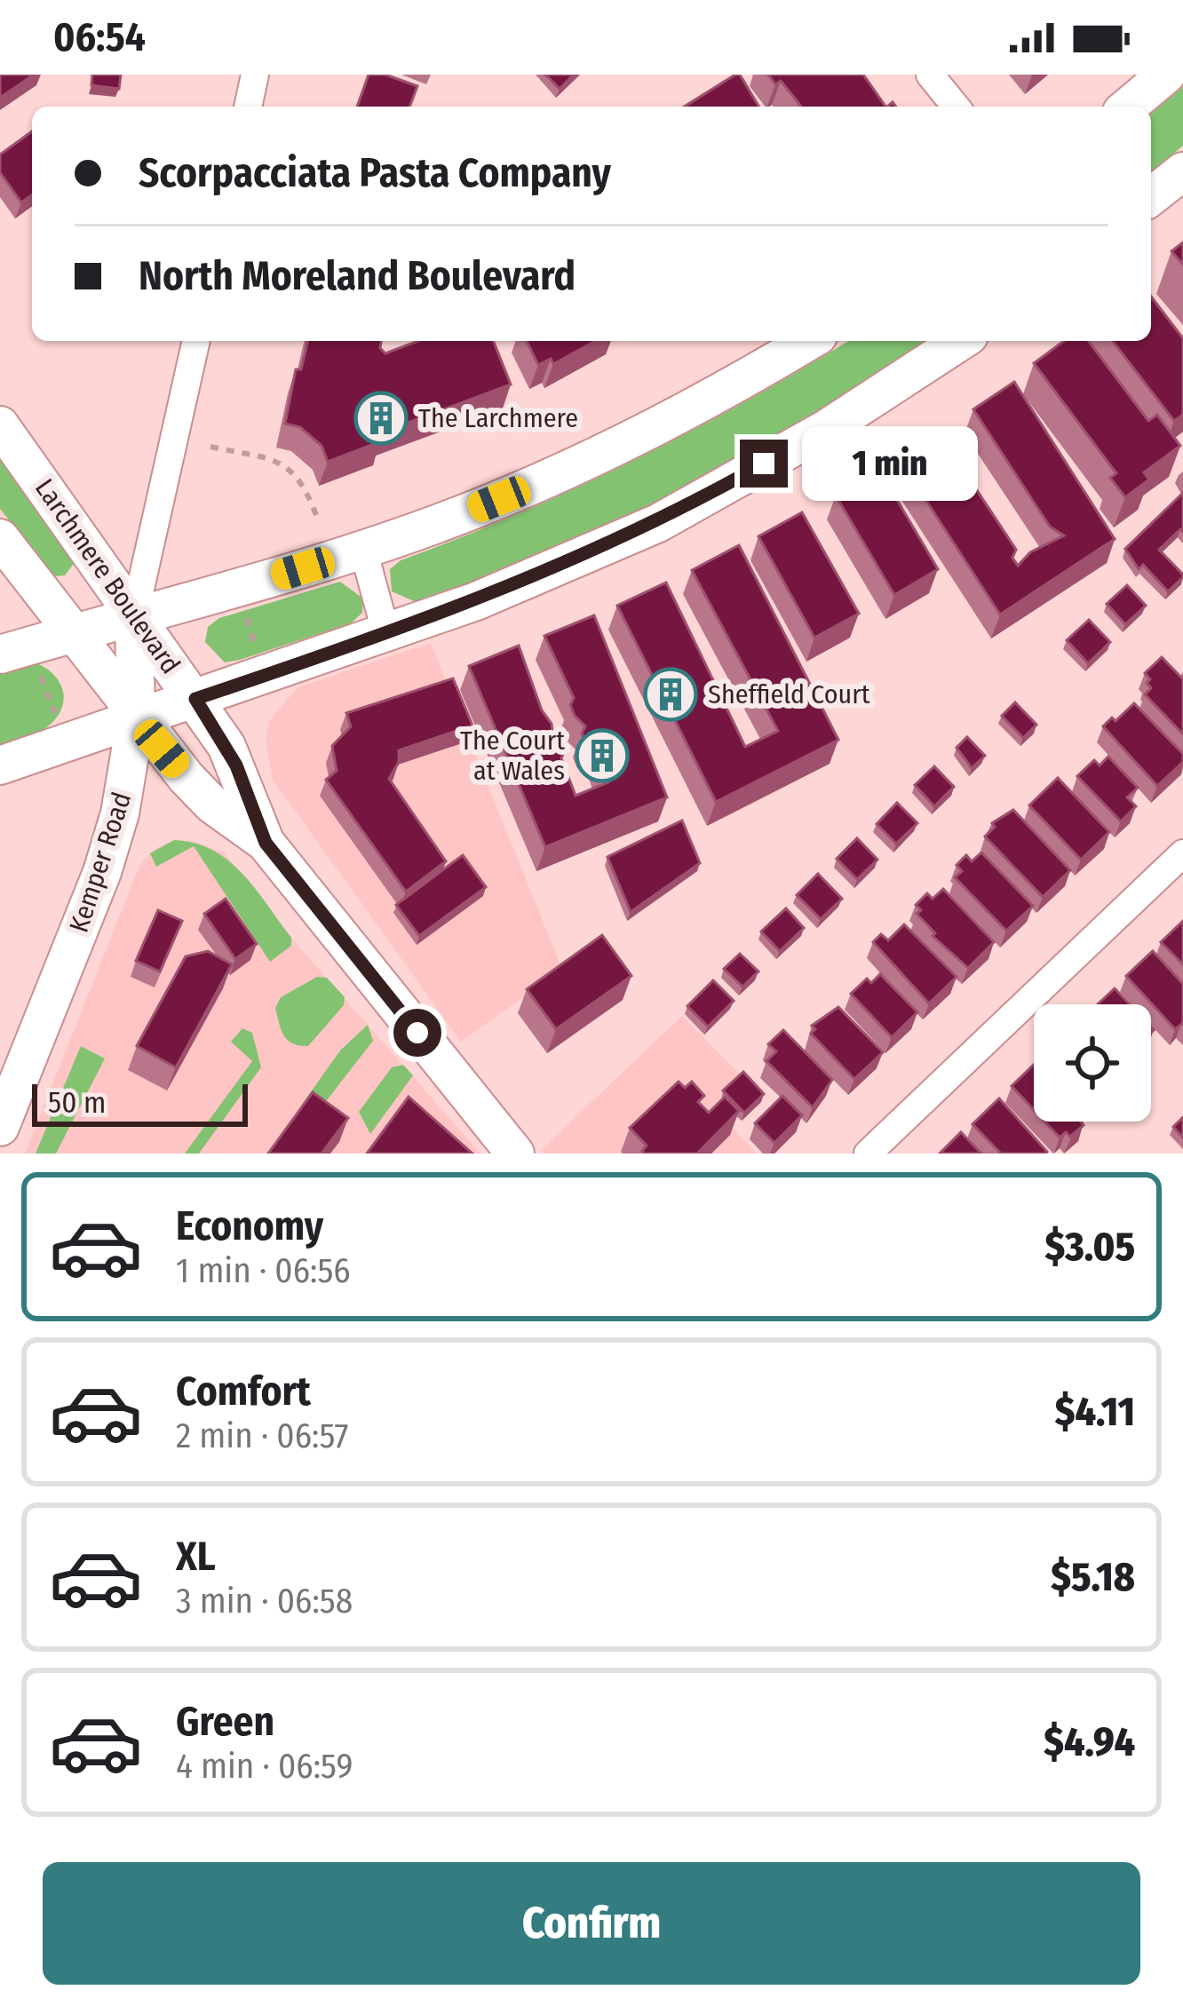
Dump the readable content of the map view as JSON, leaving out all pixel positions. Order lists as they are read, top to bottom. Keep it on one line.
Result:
{"streets":{"main road":["Larchmere Boulevard","Kemper Road"]},"crossings":[["Larchmere Boulevard","Kemper Road"]],"places":{"building":["The Larchmere","Sheffield Court","The Court at Wales"]},"scale_bar":"50 m","page":{"status":"06:54","banner":["Scorpacciata Pasta Company","North Moreland Boulevard"],"bubble":"1 min","scale":"50 m","list":[{"name":"Economy","note":"1 min · 06:56","value":"$3.05"},{"name":"Comfort","note":"2 min · 06:57","value":"$4.11"},{"name":"XL","note":"3 min · 06:58","value":"$5.18"},{"name":"Green","note":"4 min · 06:59","value":"$4.94"}],"buttons":"Confirm"}}
